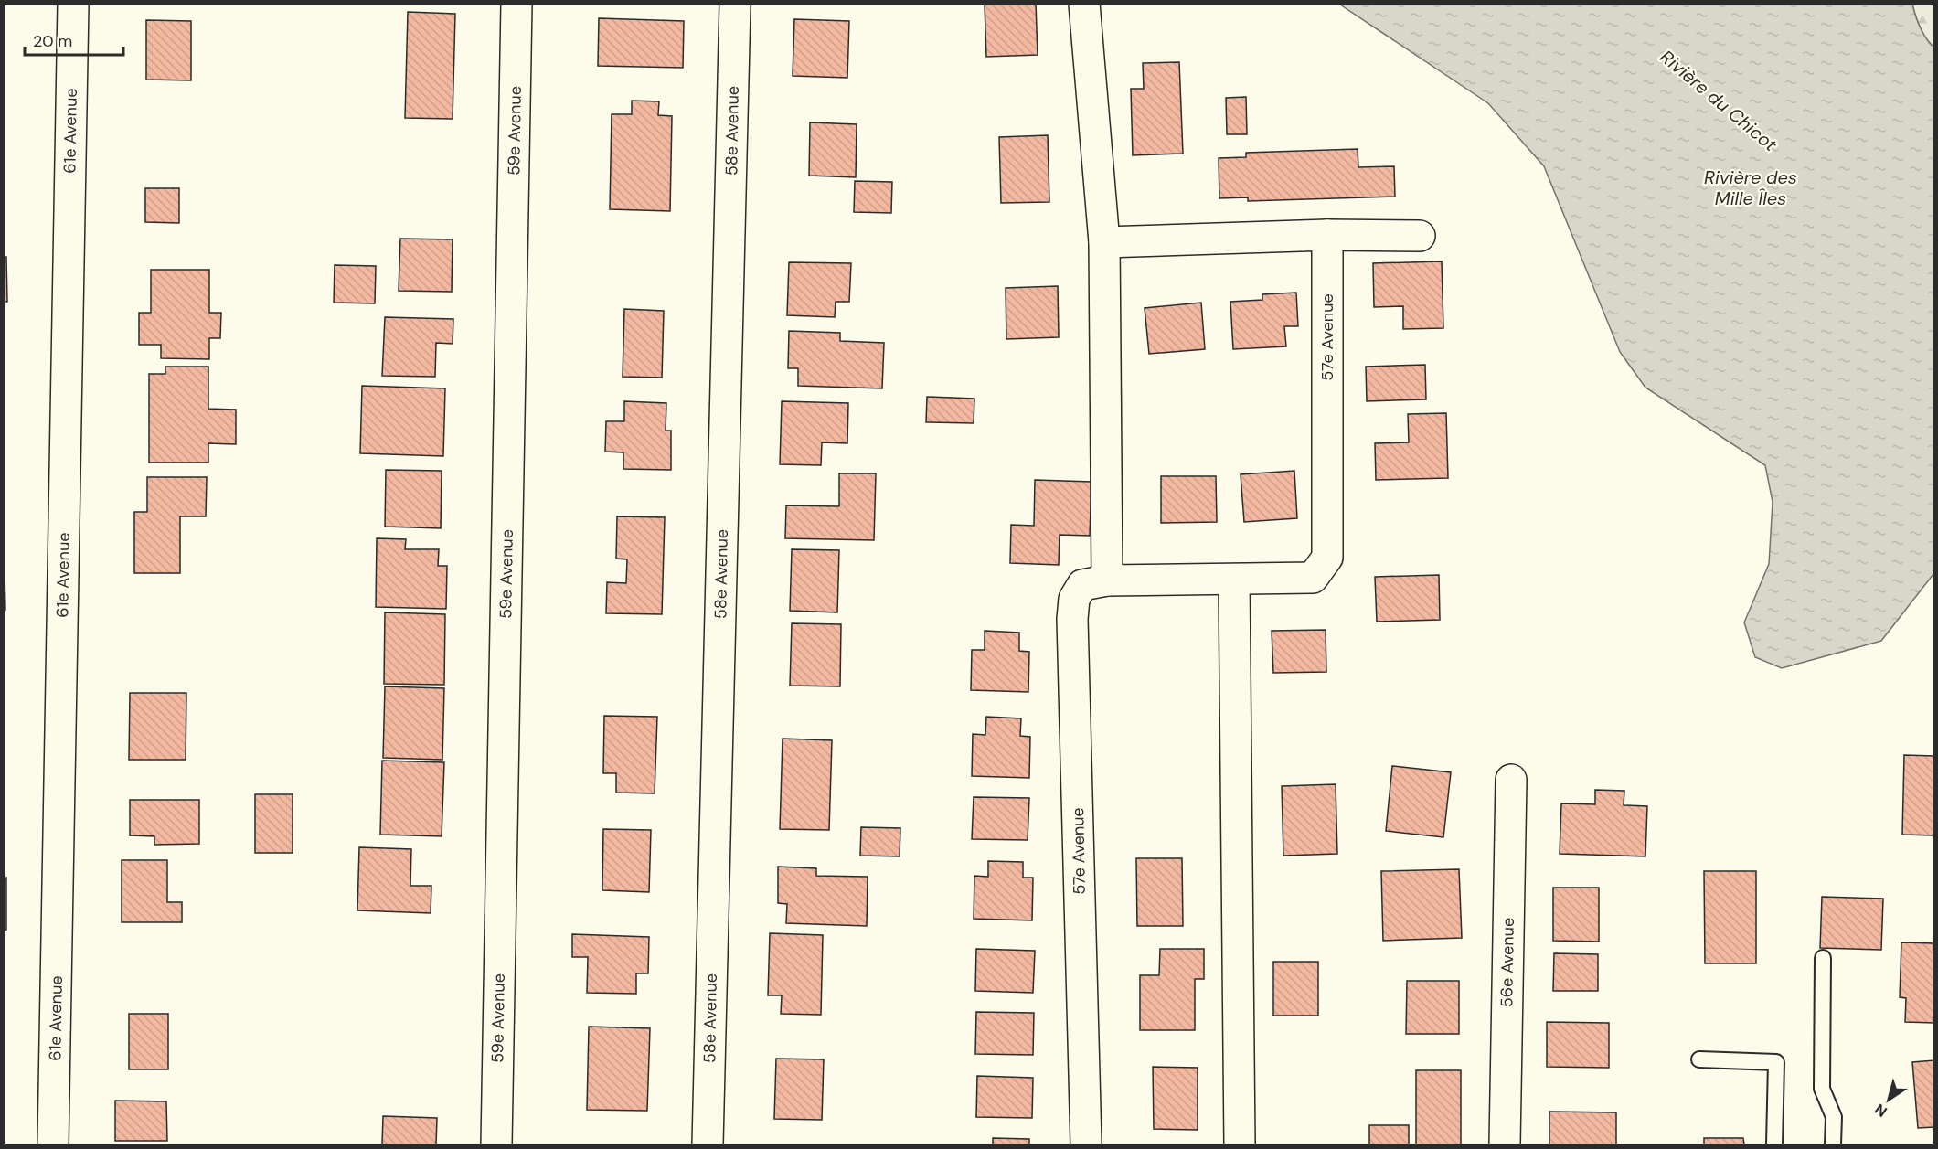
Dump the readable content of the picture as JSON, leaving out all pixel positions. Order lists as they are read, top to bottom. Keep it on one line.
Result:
{"streets":{"street":["61e Avenue","59e Avenue","58e Avenue","57e Avenue","56e Avenue"]},"water":["Rivière du Chicot","Rivière des Mille Îles"],"scale_bar":"20 m","north":"bottom left"}
